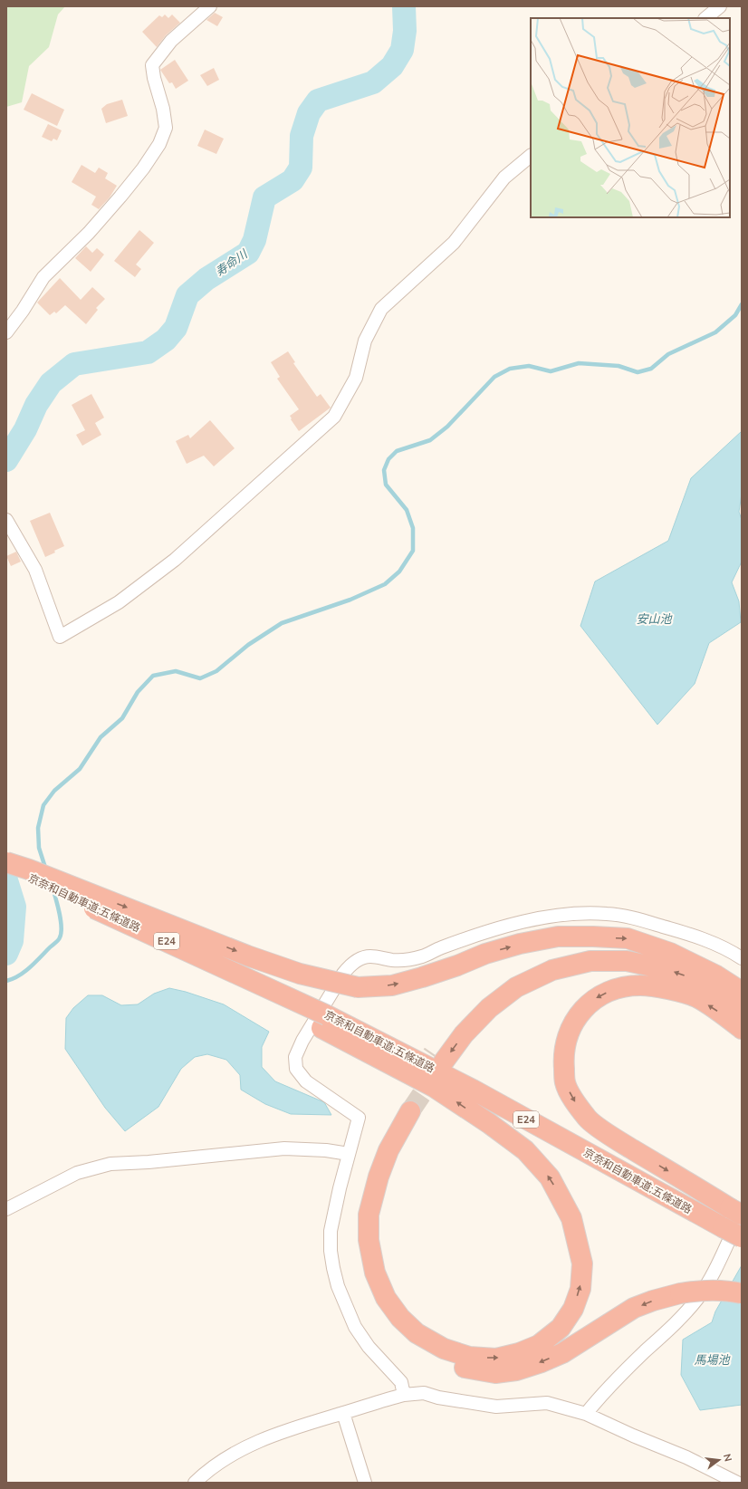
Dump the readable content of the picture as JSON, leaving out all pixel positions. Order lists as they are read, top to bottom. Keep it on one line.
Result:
{"streets":{"highway":["京奈和自動車道;五條道路","E24"]},"water":["寿命川","安山池","馬場池"],"north":"right"}
